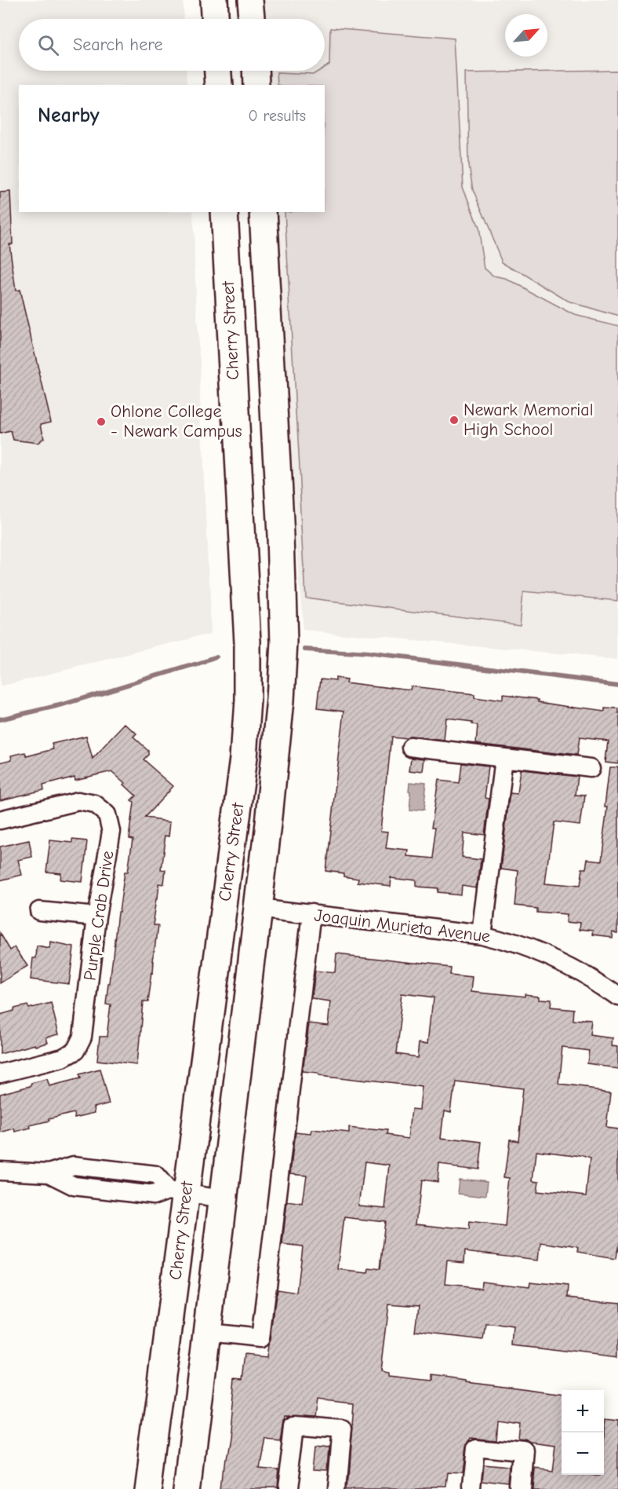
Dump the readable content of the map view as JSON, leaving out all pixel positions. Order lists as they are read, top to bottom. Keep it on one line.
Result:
{"streets":{"main road":["Cherry Street"],"street":["Purple Crab Drive","Joaquin Murieta Avenue"]},"crossings":[["Cherry Street","Joaquin Murieta Avenue"]],"places":["Newark Memorial High School","Ohlone College - Newark Campus"],"north":"top right","page":{"search":"Search here","heading":["Nearby","0 results"],"map_buttons":["+","−"]}}
